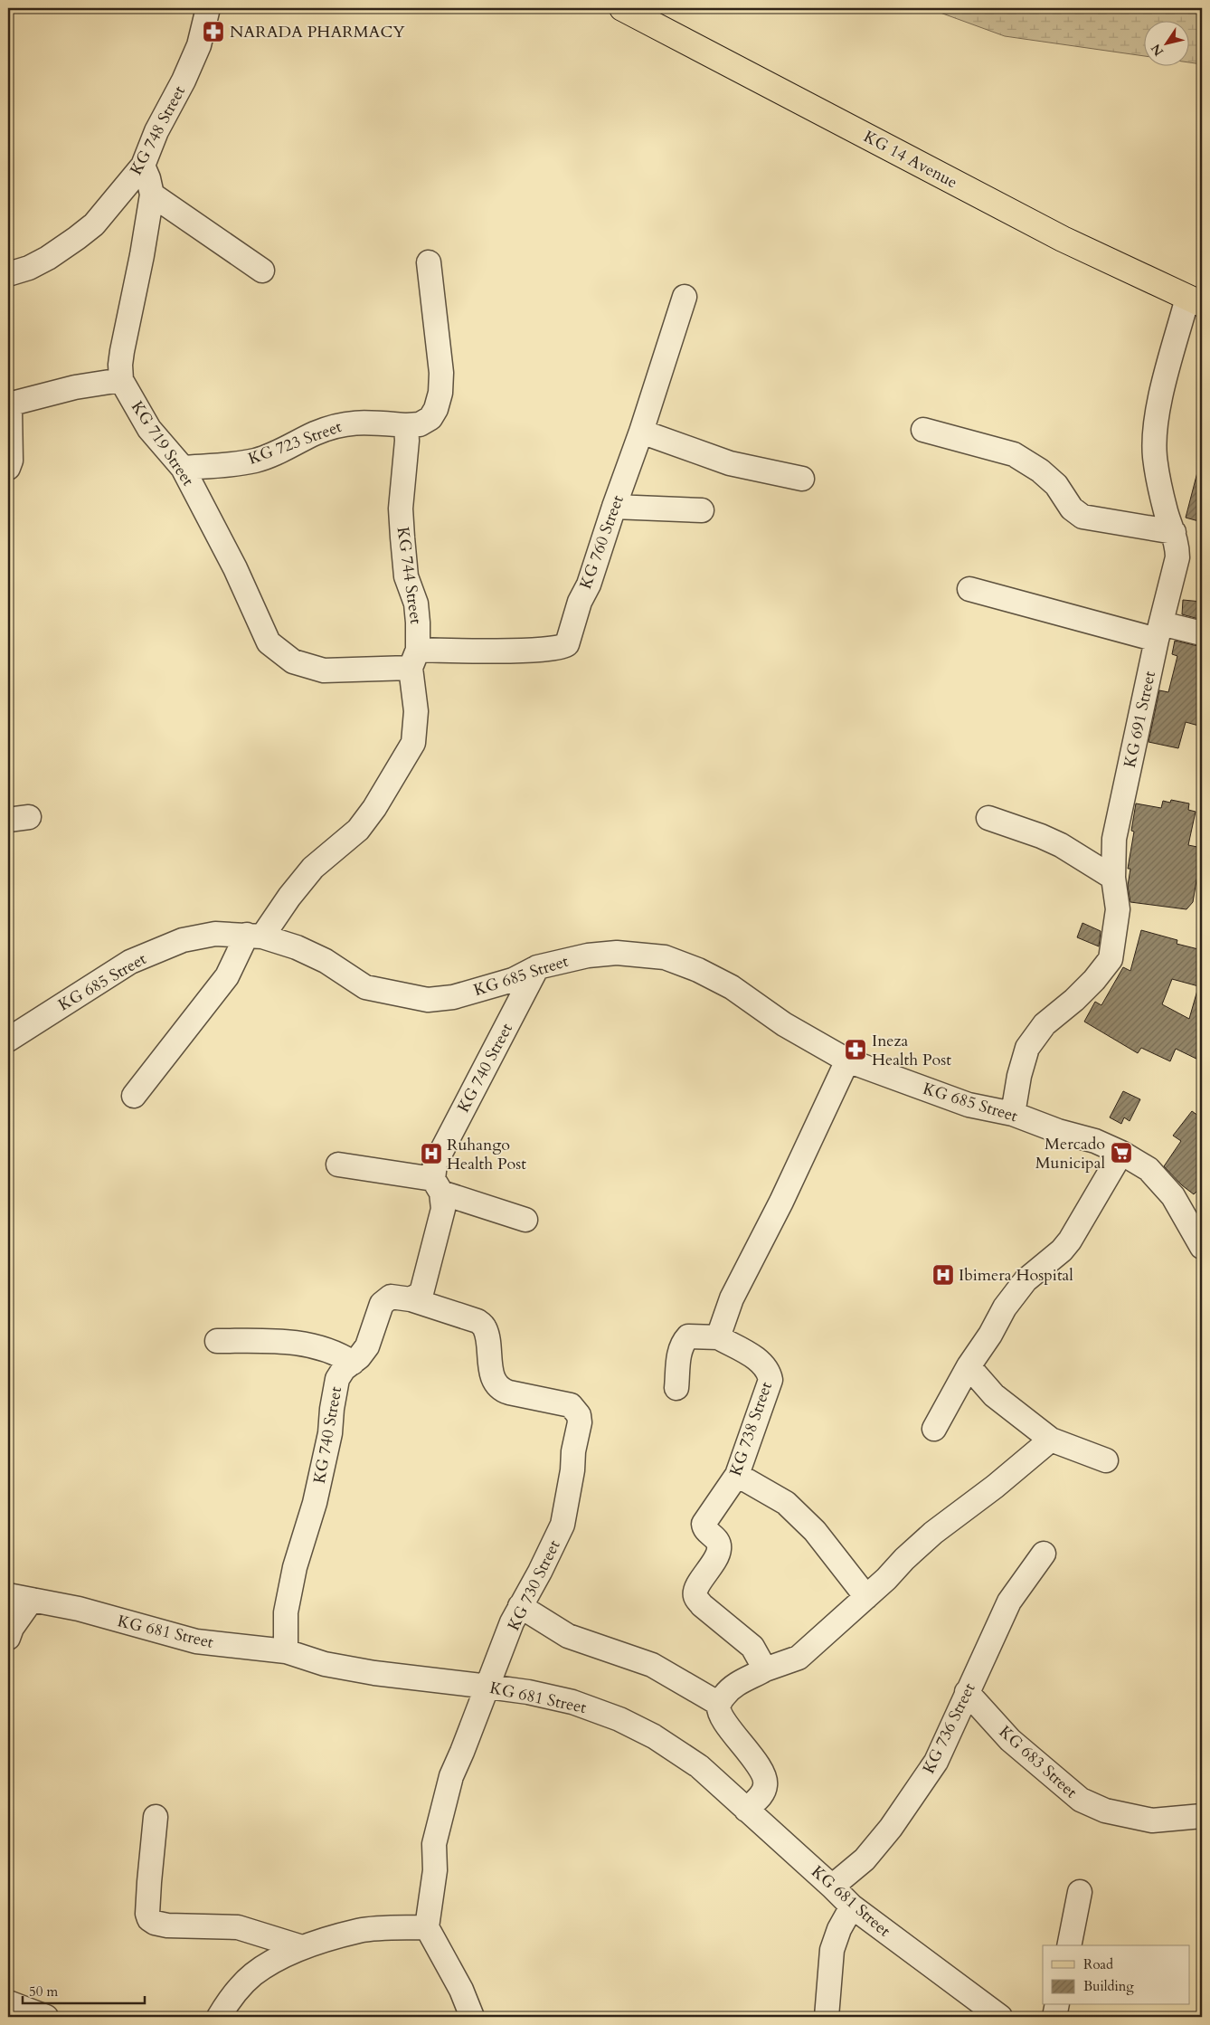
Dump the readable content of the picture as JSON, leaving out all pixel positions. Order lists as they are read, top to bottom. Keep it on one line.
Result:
{"streets":{"main road":["KG 14 Avenue"],"street":["KG 748 Street","KG 723 Street","KG 719 Street","KG 760 Street","KG 744 Street","KG 691 Street","KG 685 Street","KG 740 Street","KG 738 Street","KG 730 Street","KG 681 Street","KG 736 Street","KG 683 Street"]},"crossings":[["KG 748 Street","KG 719 Street"],["KG 14 Avenue","KG 691 Street"],["KG 723 Street","KG 719 Street"],["KG 723 Street","KG 744 Street"],["KG 719 Street","KG 760 Street"],["KG 719 Street","KG 744 Street"],["KG 760 Street","KG 744 Street"],["KG 744 Street","KG 685 Street"],["KG 691 Street","KG 685 Street"],["KG 685 Street","KG 740 Street"],["KG 740 Street","KG 730 Street"],["KG 740 Street","KG 681 Street"],["KG 730 Street","KG 681 Street"],["KG 681 Street","KG 736 Street"],["KG 736 Street","KG 683 Street"]],"places":{"pharmacy":["NARADA PHARMACY","Ineza Health Post"],"supermarket":["Mercado Municipal"],"hospital":["Ruhango Health Post","Ibimera Hospital"]},"legend":["Road","Building"],"scale_bar":"50 m","north":"bottom left"}
